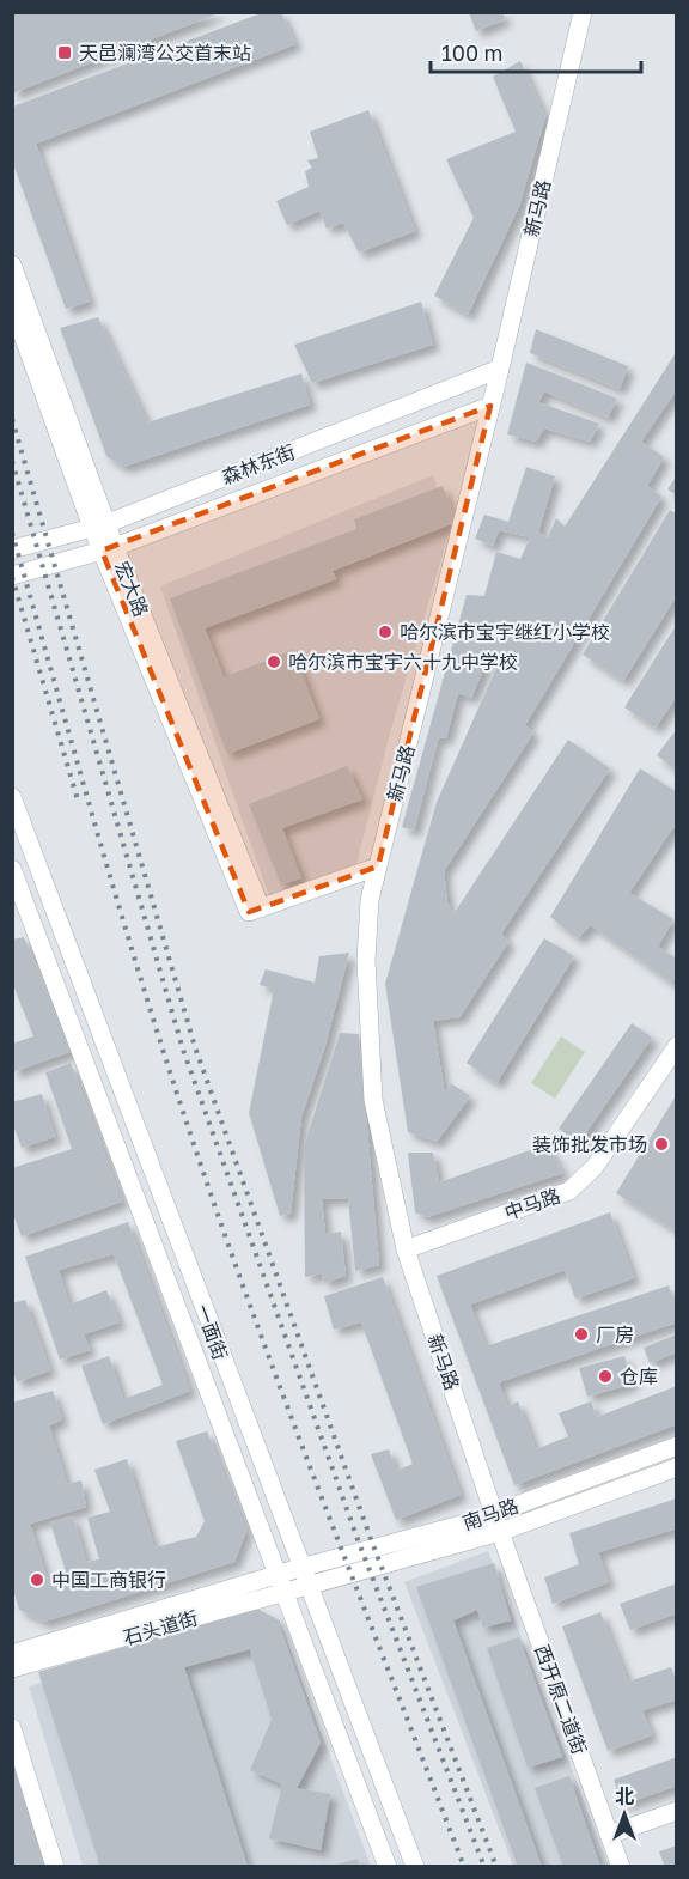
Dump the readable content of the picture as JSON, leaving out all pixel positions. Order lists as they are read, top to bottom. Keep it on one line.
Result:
{"streets":{"main road":["新马路","森林东街","宏大路","中马路","一面街","南马路","石头道街","西开原二道街"]},"crossings":[["新马路","森林东街"],["新马路","宏大路"],["新马路","中马路"],["新马路","南马路"],["新马路","西开原二道街"],["森林东街","宏大路"],["一面街","南马路"],["一面街","石头道街"],["南马路","石头道街"],["南马路","西开原二道街"]],"places":{"transit":["天邑澜湾公交首末站"],"other":["哈尔滨市宝宇继红小学校","哈尔滨市宝宇六十九中学校","装饰批发市场","厂房","仓库","中国工商银行"]},"scale_bar":"100 m","north":"top"}
